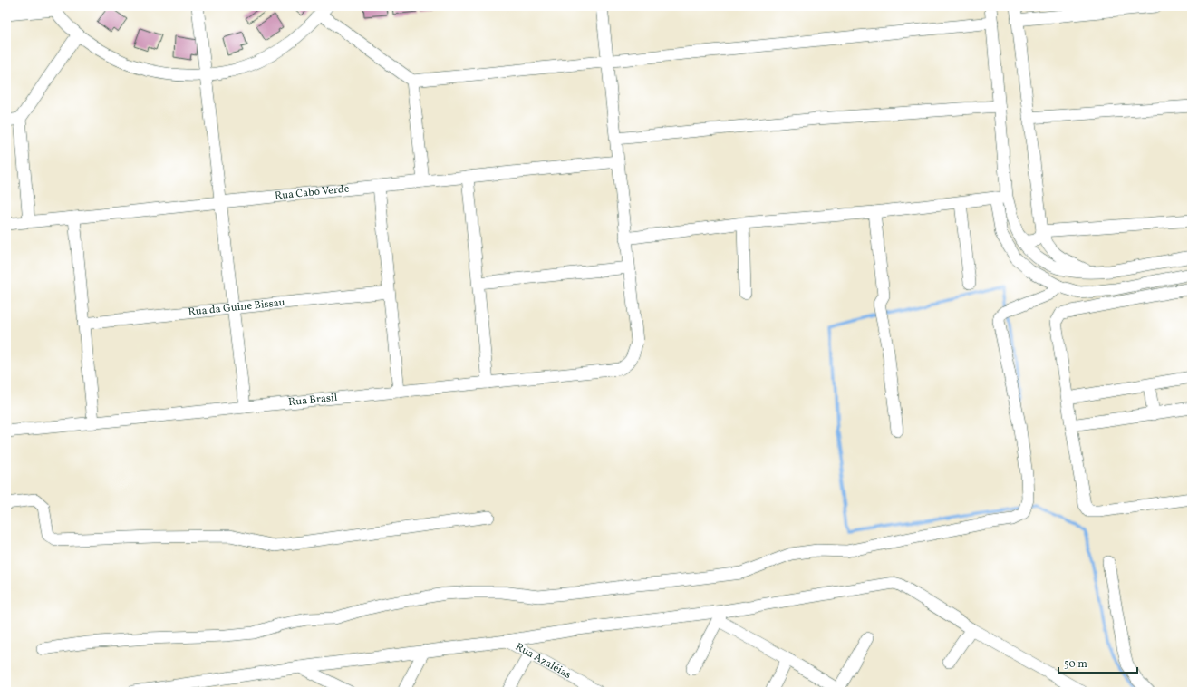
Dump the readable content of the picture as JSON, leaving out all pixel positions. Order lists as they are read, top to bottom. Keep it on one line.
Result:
{"streets":{"street":["Rua Cabo Verde","Rua da Guine Bissau","Rua Brasil","Rua Azaléias"]},"scale_bar":"50 m"}
